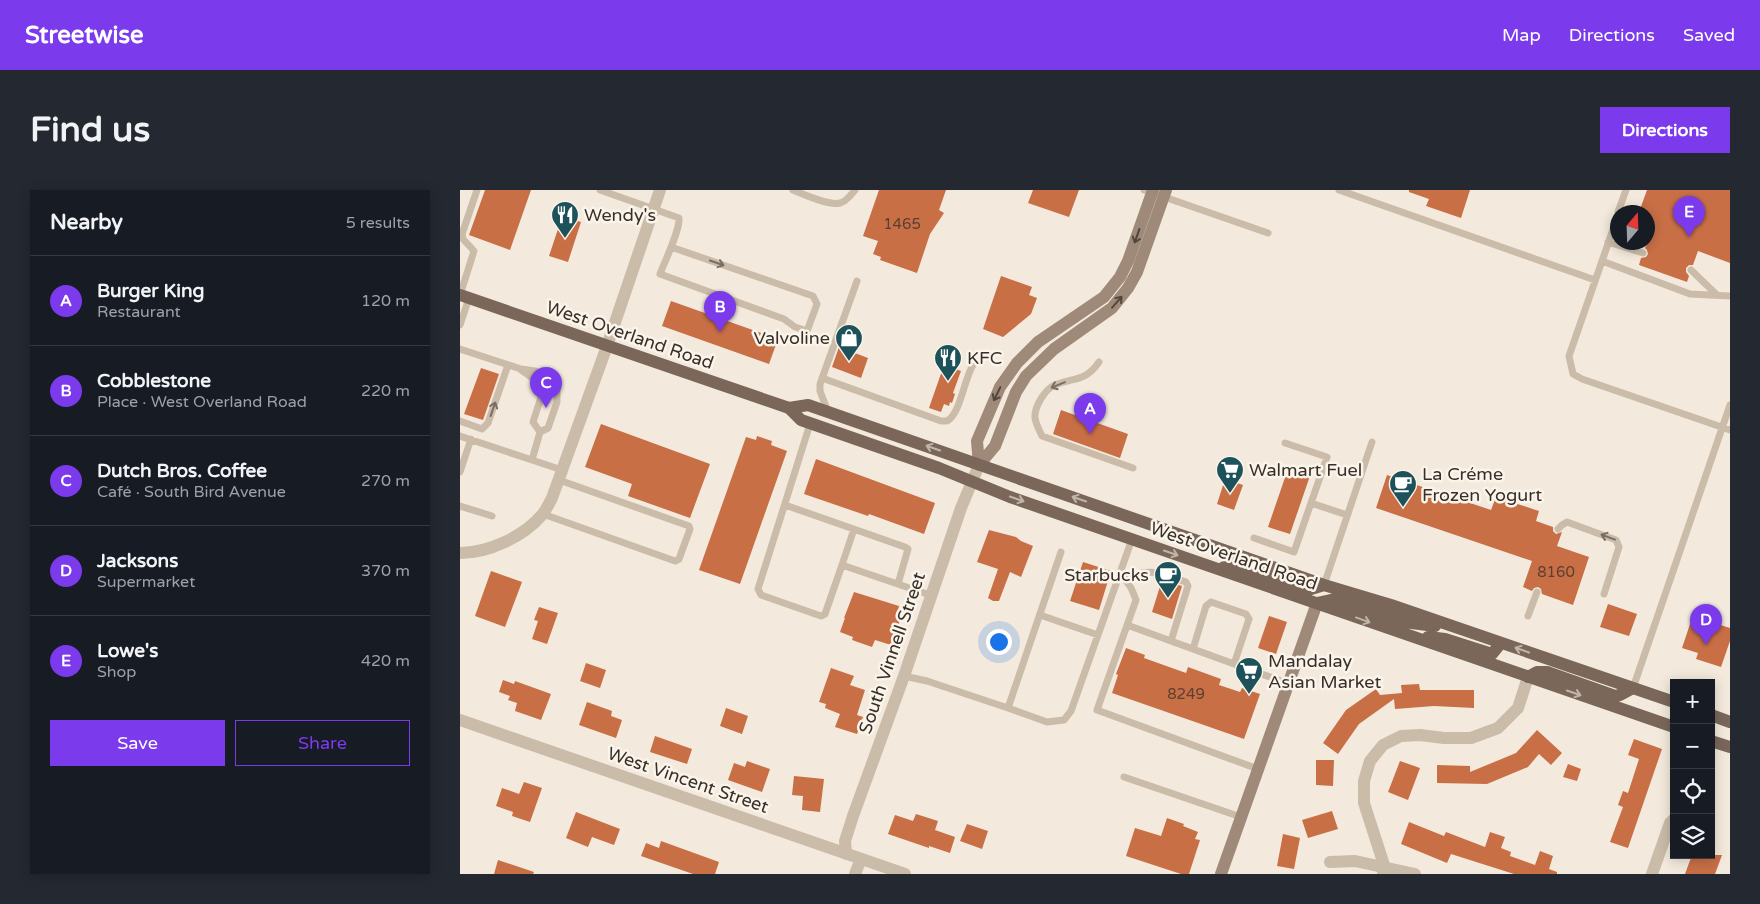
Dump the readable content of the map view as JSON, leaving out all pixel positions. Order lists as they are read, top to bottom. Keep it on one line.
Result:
{"streets":{"main road":["West Overland Road"],"street":["South Vinnell Street","West Vincent Street"]},"crossings":[["West Overland Road","South Vinnell Street"],["South Vinnell Street","West Vincent Street"]],"places":{"restaurant":["Wendy's","KFC"],"shop":["Valvoline"],"supermarket":["Walmart Fuel","Mandalay Asian Market"],"cafe":["La Créme Frozen Yogurt","Starbucks"]},"house_numbers":["1465","8160","8249"],"north":"top","page":{"header":"Streetwise","nav":["Map","Directions","Saved"],"buttons":["Directions",["Save","Share"]],"title":"Find us","heading":["Nearby","5 results"],"pins":["E","B","C","A","D"],"list":[{"mark":"A","name":"Burger King","note":"Restaurant","value":"120 m"},{"mark":"B","name":"Cobblestone","note":"Place · West Overland Road","value":"220 m"},{"mark":"C","name":"Dutch Bros. Coffee","note":"Café · South Bird Avenue","value":"270 m"},{"mark":"D","name":"Jacksons","note":"Supermarket","value":"370 m"},{"mark":"E","name":"Lowe's","note":"Shop","value":"420 m"}],"map_buttons":["+","−"]}}
